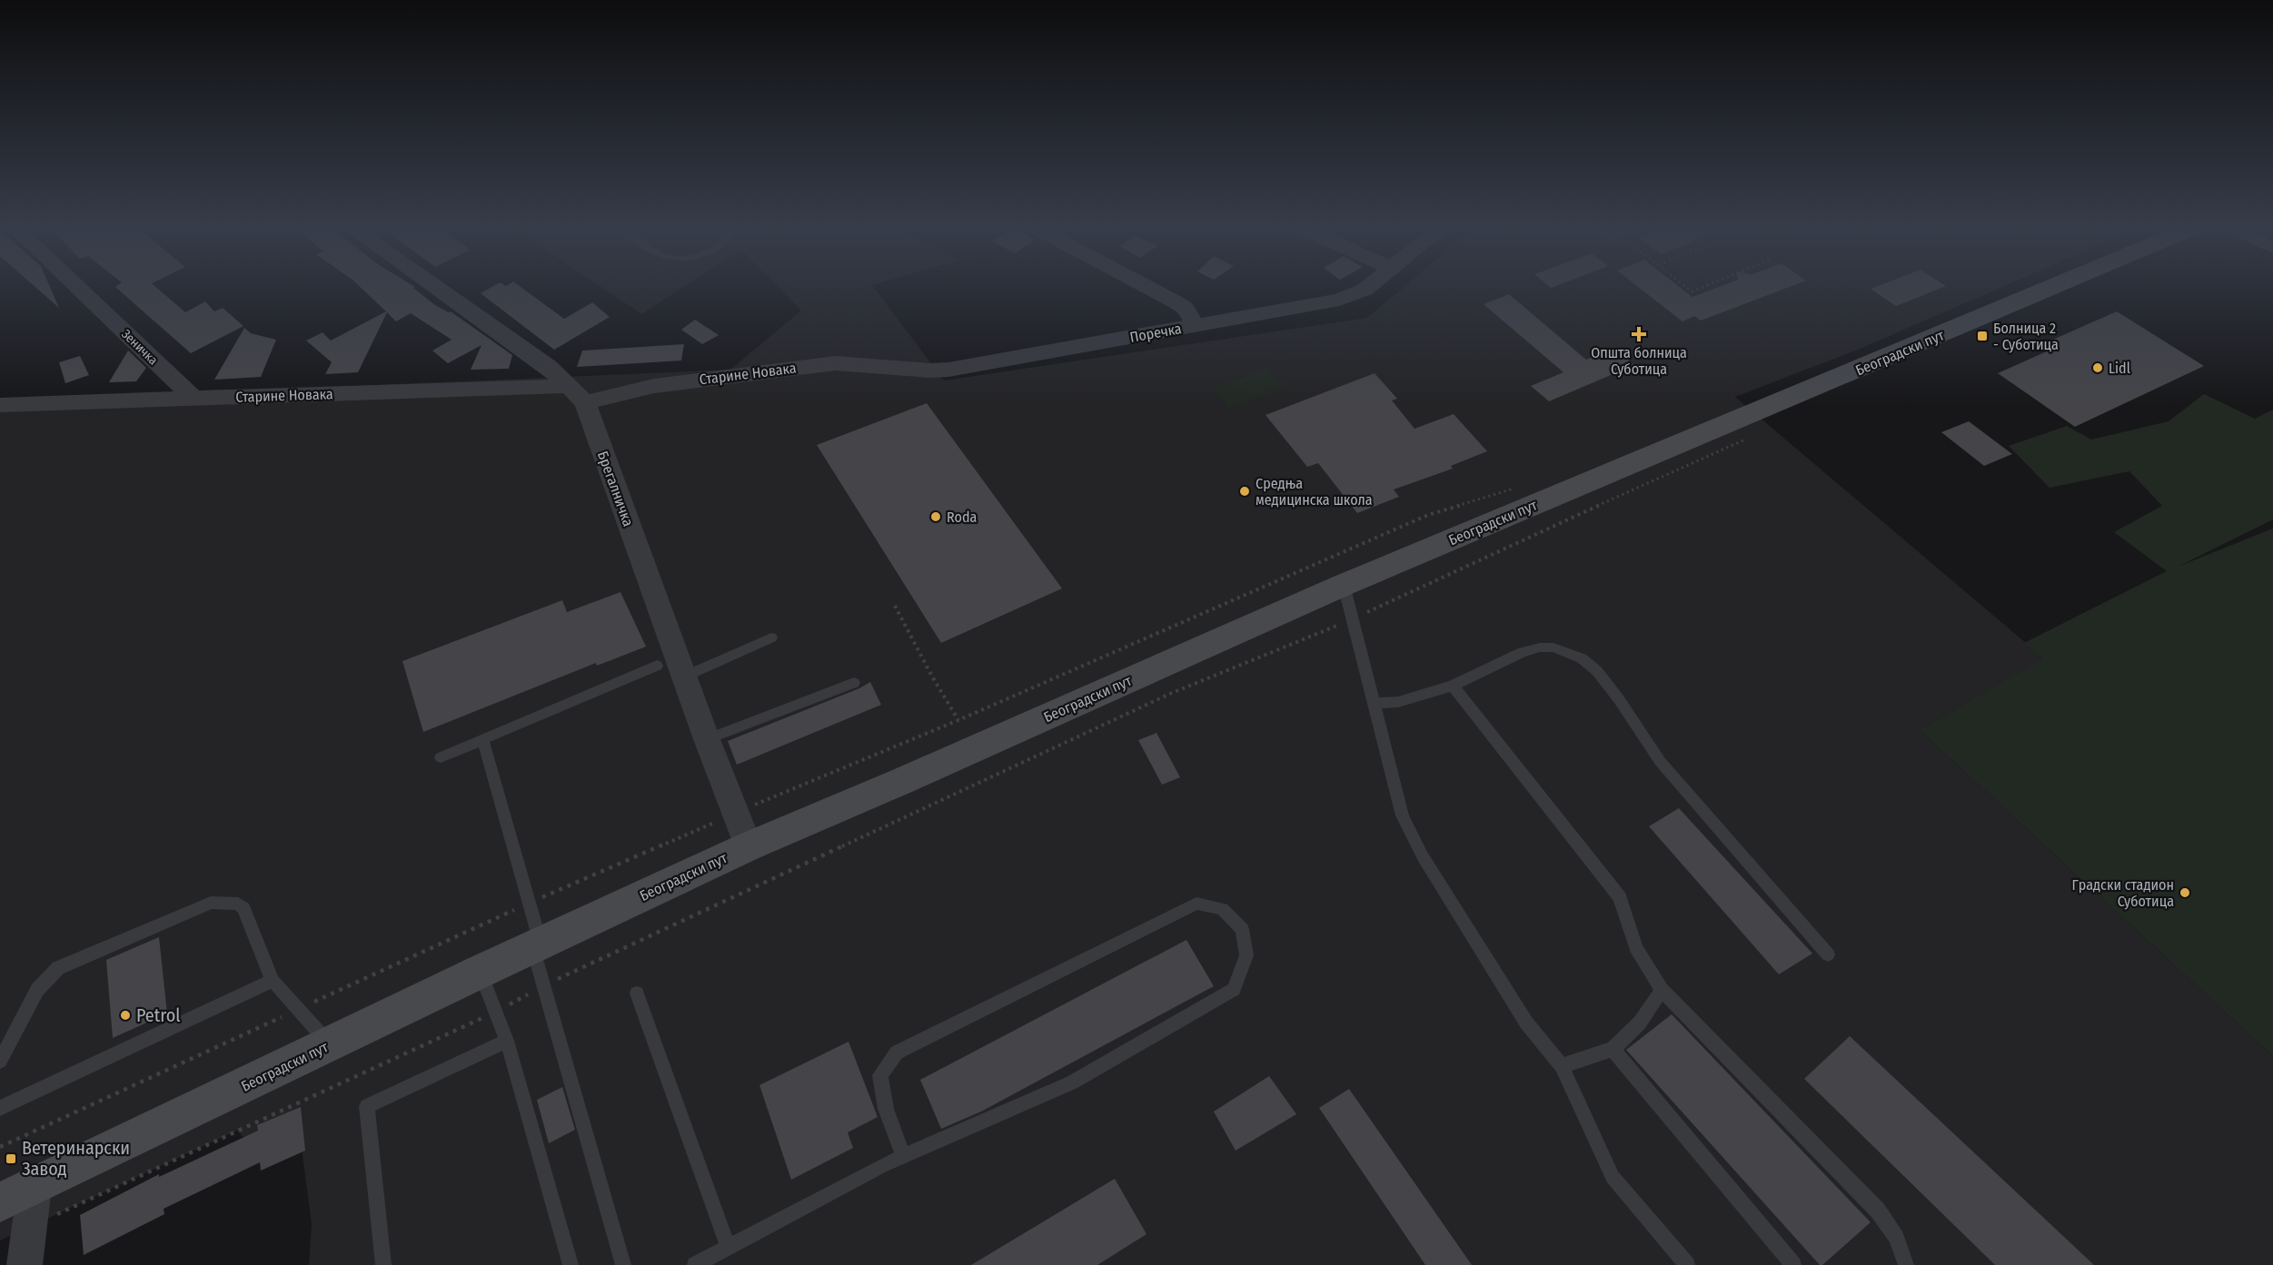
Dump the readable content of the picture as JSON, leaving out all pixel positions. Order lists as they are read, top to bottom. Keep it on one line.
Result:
{"streets":{"main road":["Београдски пут"],"street":["Поречка","Зеничка","Старине Новака","Брегалничка"]},"crossings":[["Поречка","Старине Новака"],["Зеничка","Старине Новака"],["Београдски пут","Брегалничка"],["Старине Новака","Брегалничка"]],"places":{"health":["Општа болница Суботица"],"transit":["Болница 2 - Суботица","Ветеринарски Завод"],"other":["Lidl","Средња медицинска школа","Roda","Градски стадион Суботица","Petrol"]}}
